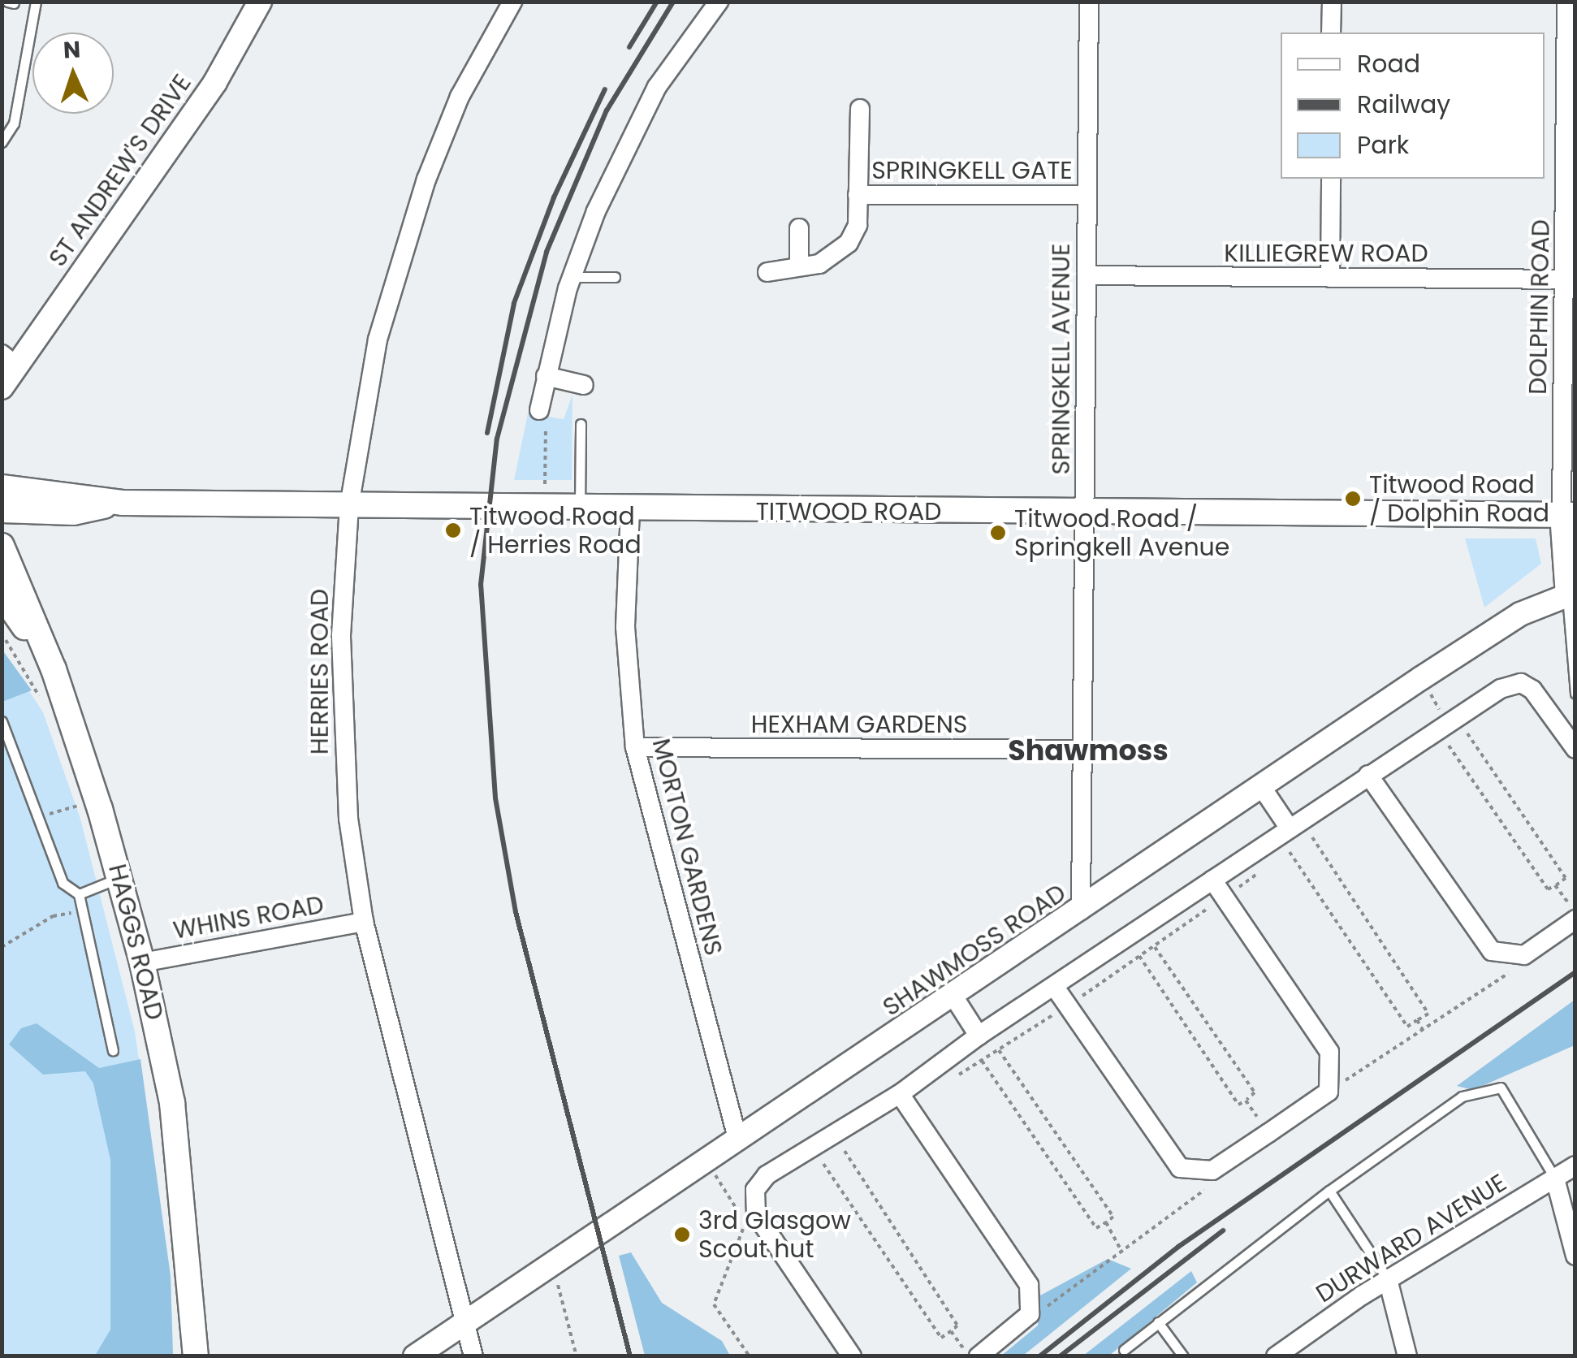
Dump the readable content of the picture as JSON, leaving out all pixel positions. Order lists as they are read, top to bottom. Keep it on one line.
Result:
{"streets":{"main road":["TITWOOD ROAD","HAGGS ROAD"],"street":["ST ANDREW'S DRIVE","SPRINGKELL GATE","KILLIEGREW ROAD","DOLPHIN ROAD","SPRINGKELL AVENUE","HERRIES ROAD","HEXHAM GARDENS","MORTON GARDENS","WHINS ROAD","SHAWMOSS ROAD","DURWARD AVENUE"]},"crossings":[["SPRINGKELL GATE","SPRINGKELL AVENUE"],["KILLIEGREW ROAD","DOLPHIN ROAD"],["KILLIEGREW ROAD","SPRINGKELL AVENUE"],["DOLPHIN ROAD","TITWOOD ROAD"],["SPRINGKELL AVENUE","TITWOOD ROAD"],["SPRINGKELL AVENUE","HEXHAM GARDENS"],["SPRINGKELL AVENUE","SHAWMOSS ROAD"],["TITWOOD ROAD","HERRIES ROAD"],["TITWOOD ROAD","MORTON GARDENS"],["HERRIES ROAD","WHINS ROAD"],["HERRIES ROAD","SHAWMOSS ROAD"],["HEXHAM GARDENS","MORTON GARDENS"],["MORTON GARDENS","SHAWMOSS ROAD"],["WHINS ROAD","HAGGS ROAD"]],"districts":["Shawmoss"],"places":["Titwood Road / Dolphin Road","Titwood Road / Herries Road","Titwood Road / Springkell Avenue","3rd Glasgow Scout hut"],"legend":["Road","Railway","Park"],"north":"top"}
